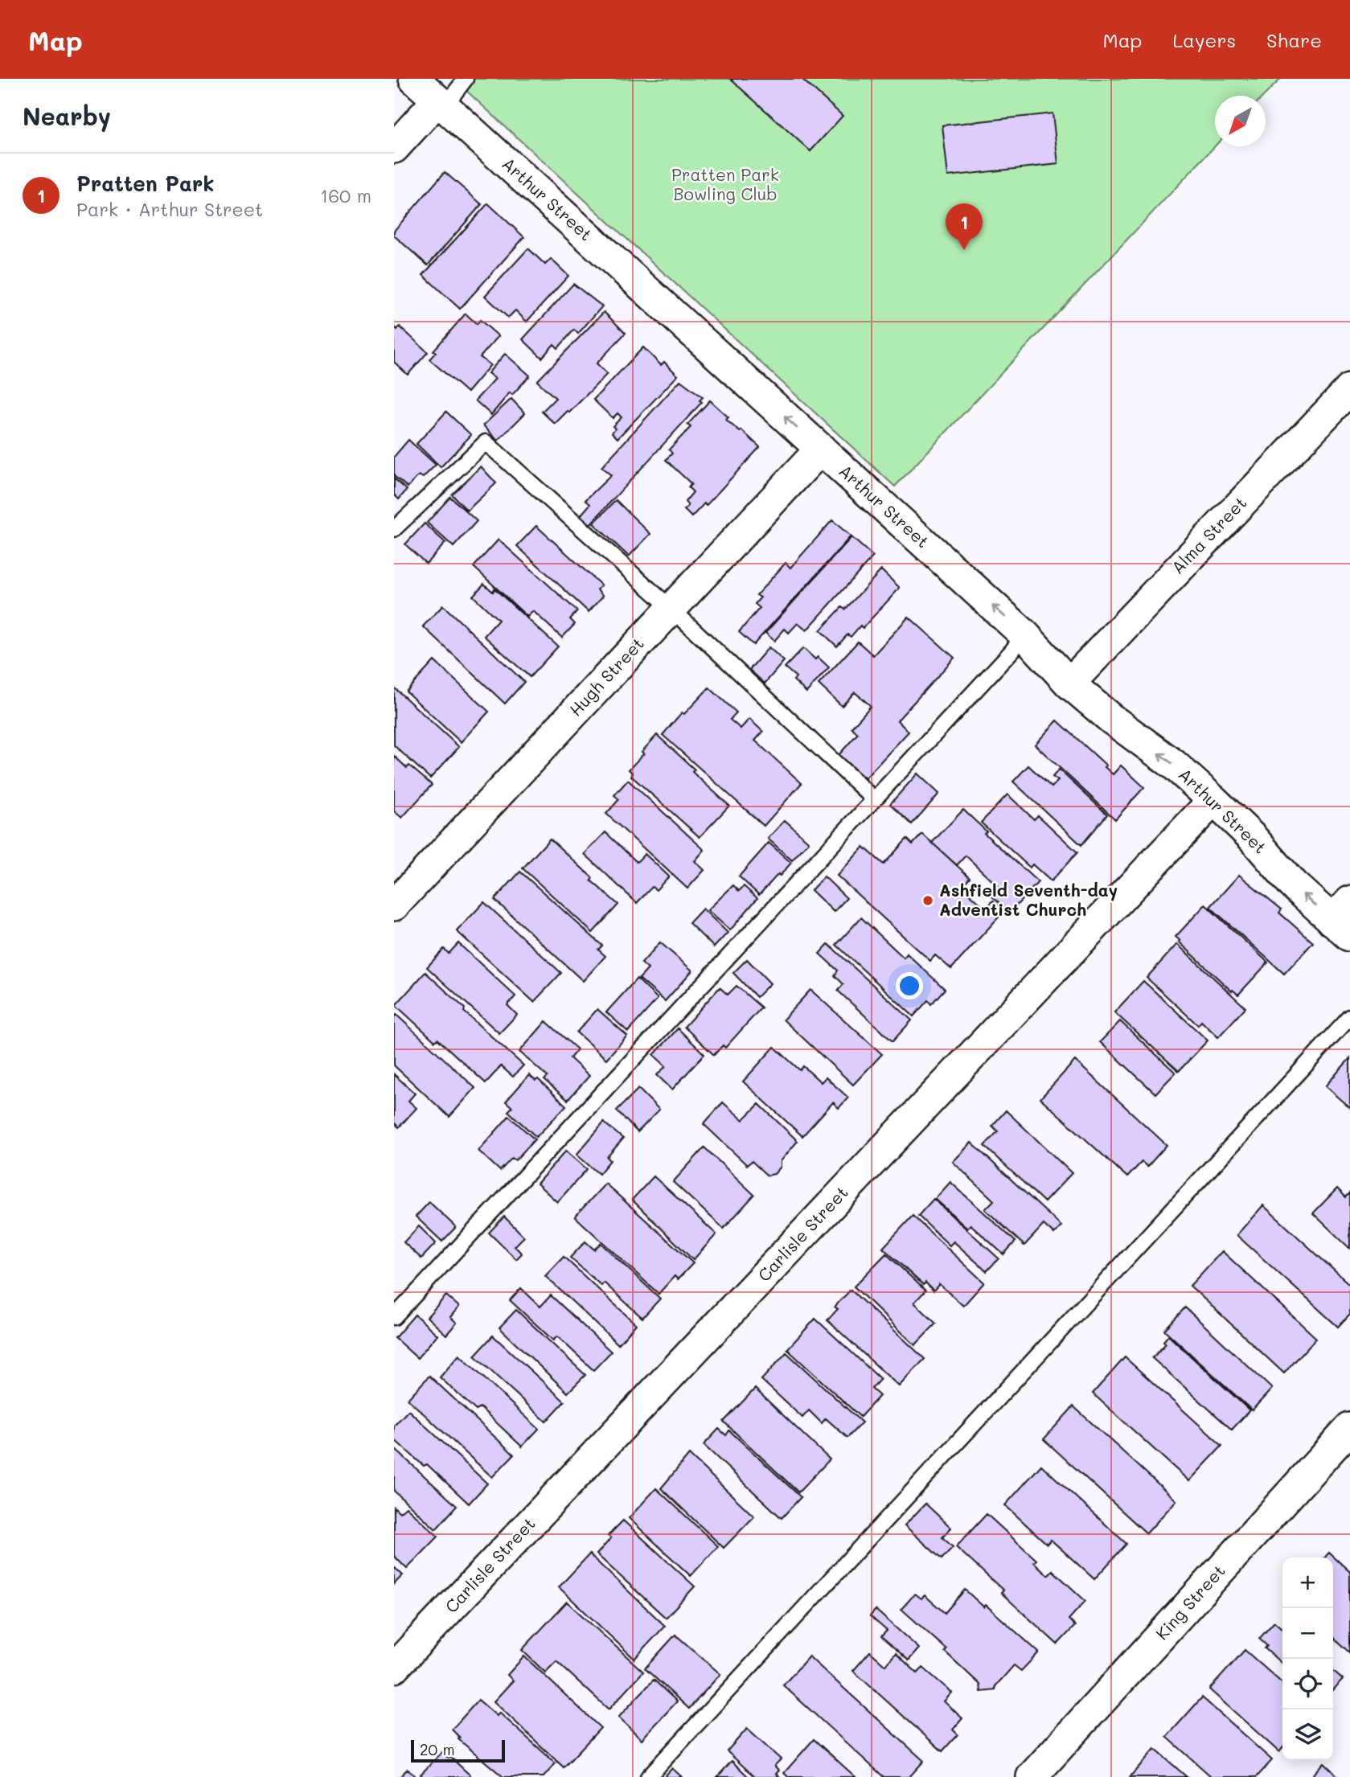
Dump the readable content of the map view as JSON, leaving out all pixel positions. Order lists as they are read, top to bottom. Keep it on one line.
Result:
{"streets":{"street":["Arthur Street","Alma Street","Hugh Street","Carlisle Street","King Street"]},"crossings":[["Arthur Street","Alma Street"],["Arthur Street","Hugh Street"],["Arthur Street","Carlisle Street"]],"one_way":["Arthur Street"],"parks":["Pratten Park Bowling Club"],"places":["Ashfield Seventh-day Adventist Church"],"scale_bar":"20 m","north":"bottom left","page":{"header":"Map","nav":["Map","Layers","Share"],"heading":"Nearby","list":[{"mark":"1","name":"Pratten Park","note":"Park · Arthur Street","value":"160 m"}],"pins":"1","map_buttons":["+","−"],"scale":"20 m"}}
